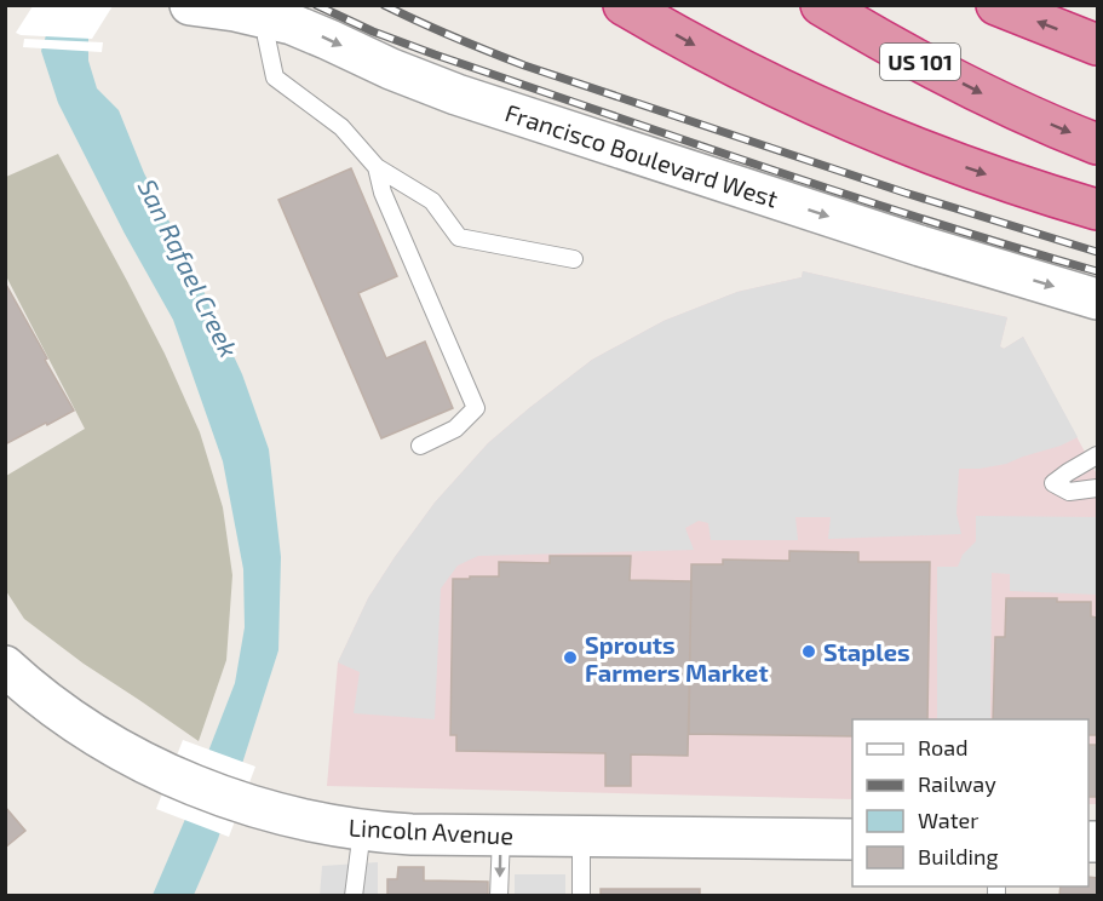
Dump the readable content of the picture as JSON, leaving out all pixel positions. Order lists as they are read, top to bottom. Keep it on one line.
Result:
{"streets":{"highway":["US 101"],"street":["Francisco Boulevard West","Lincoln Avenue"]},"one_way":["Francisco Boulevard West"],"water":["San Rafael Creek"],"places":["Staples","Sprouts Farmers Market"],"legend":["Road","Railway","Water","Building"]}
